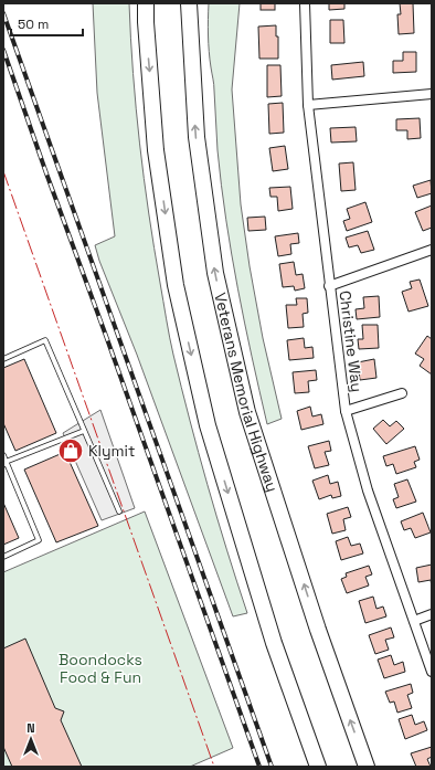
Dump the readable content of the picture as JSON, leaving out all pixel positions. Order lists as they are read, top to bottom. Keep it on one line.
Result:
{"streets":{"highway":["Veterans Memorial Highway"],"street":["Christine Way"]},"parks":["Boondocks Food & Fun"],"places":{"shop":["Klymit"]},"scale_bar":"50 m","north":"top"}
